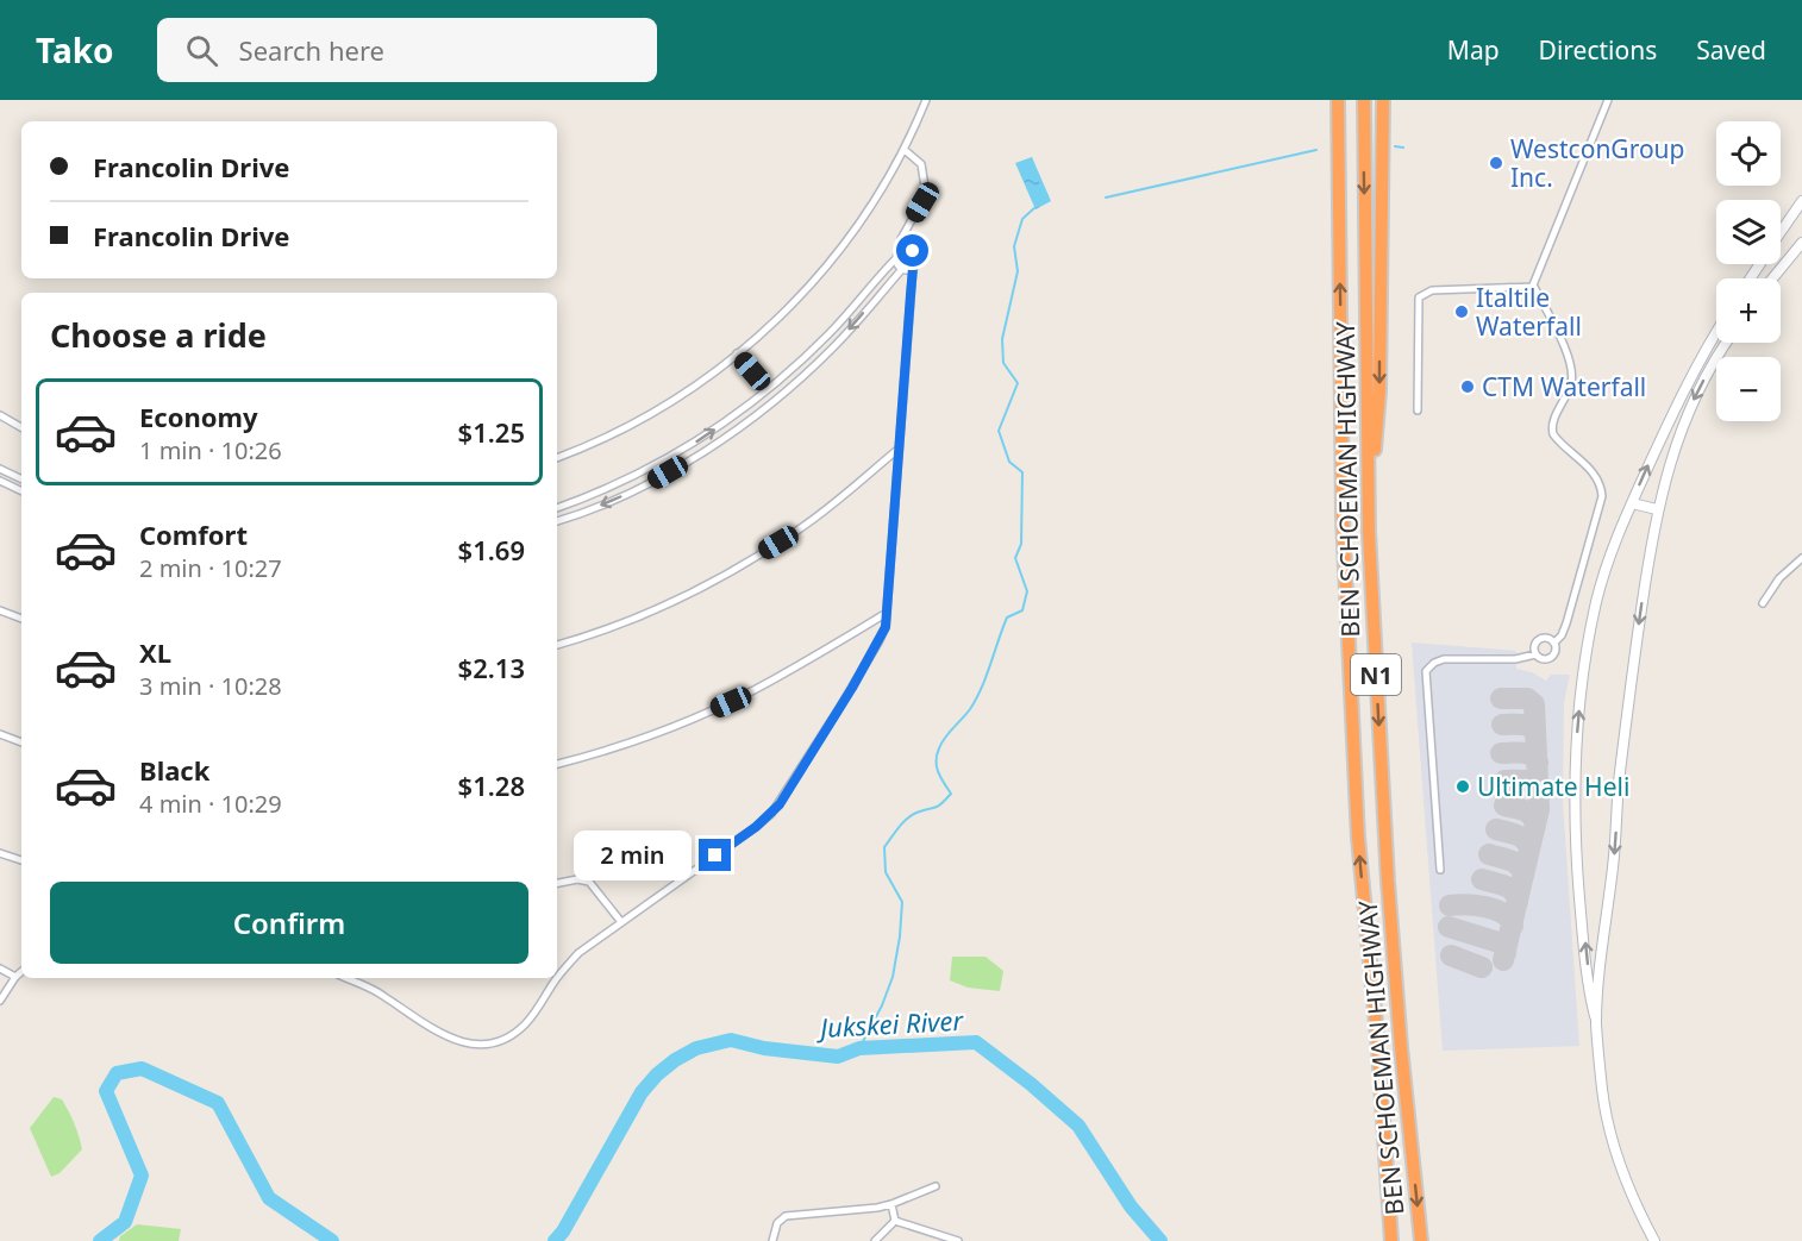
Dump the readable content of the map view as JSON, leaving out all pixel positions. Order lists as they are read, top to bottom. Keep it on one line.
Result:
{"streets":{"highway":["BEN SCHOEMAN HIGHWAY","N1"]},"water":["Jukskei River"],"places":["WestconGroup Inc.","Italtile Waterfall","CTM Waterfall","Ultimate Heli"],"page":{"header":"Tako","search":"Search here","nav":["Map","Directions","Saved"],"map_buttons":["+","−"],"banner":["Francolin Drive","Francolin Drive"],"heading":"Choose a ride","list":[{"name":"Economy","note":"1 min · 10:26","value":"$1.25"},{"name":"Comfort","note":"2 min · 10:27","value":"$1.69"},{"name":"XL","note":"3 min · 10:28","value":"$2.13"},{"name":"Black","note":"4 min · 10:29","value":"$1.28"}],"bubble":"2 min","buttons":"Confirm"}}
